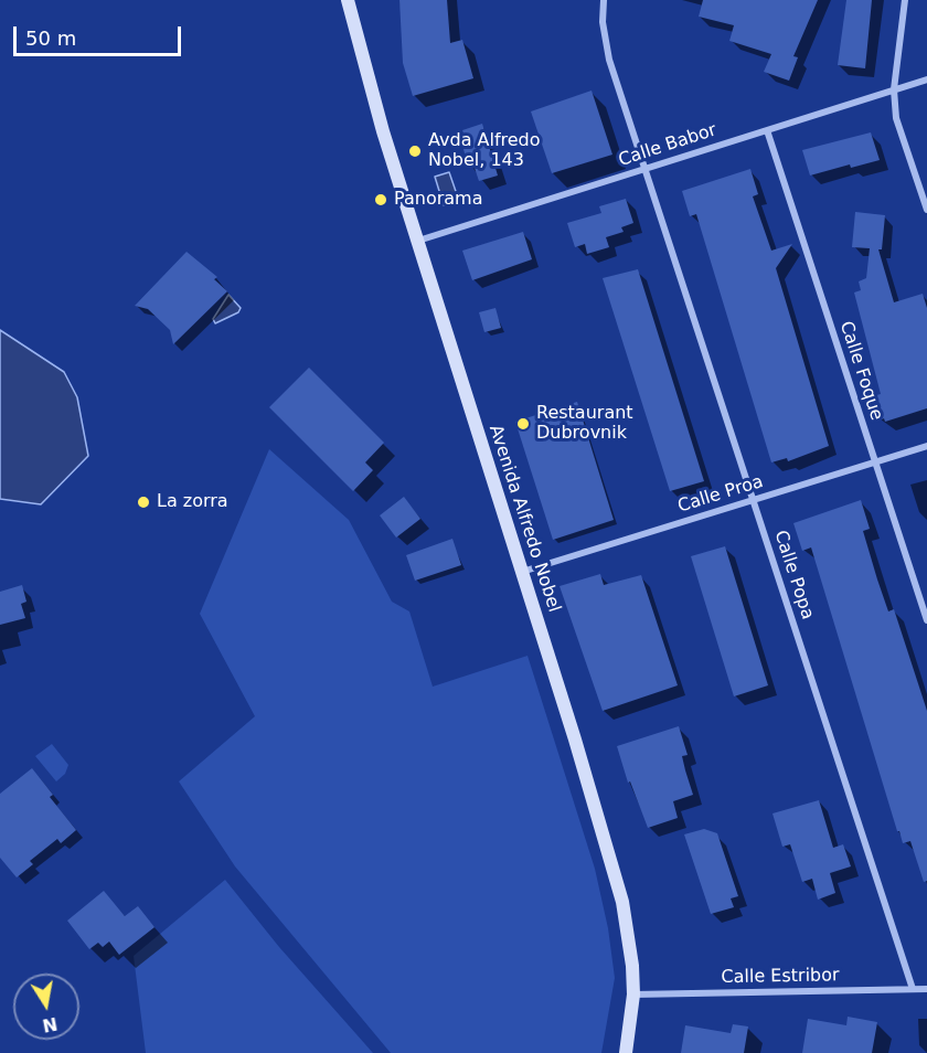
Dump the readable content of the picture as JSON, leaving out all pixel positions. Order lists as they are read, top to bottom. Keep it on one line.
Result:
{"streets":{"main road":["Avenida Alfredo Nobel"],"street":["Calle Babor","Calle Foque","Calle Proa","Calle Popa","Calle Estribor"]},"crossings":[["Calle Babor","Calle Foque"],["Calle Babor","Avenida Alfredo Nobel"],["Calle Babor","Calle Popa"],["Calle Foque","Calle Proa"],["Calle Proa","Avenida Alfredo Nobel"],["Calle Proa","Calle Popa"],["Avenida Alfredo Nobel","Calle Estribor"],["Calle Popa","Calle Estribor"]],"places":["Avda Alfredo Nobel, 143","Panorama","Restaurant Dubrovnik","La zorra"],"scale_bar":"50 m","north":"bottom"}
